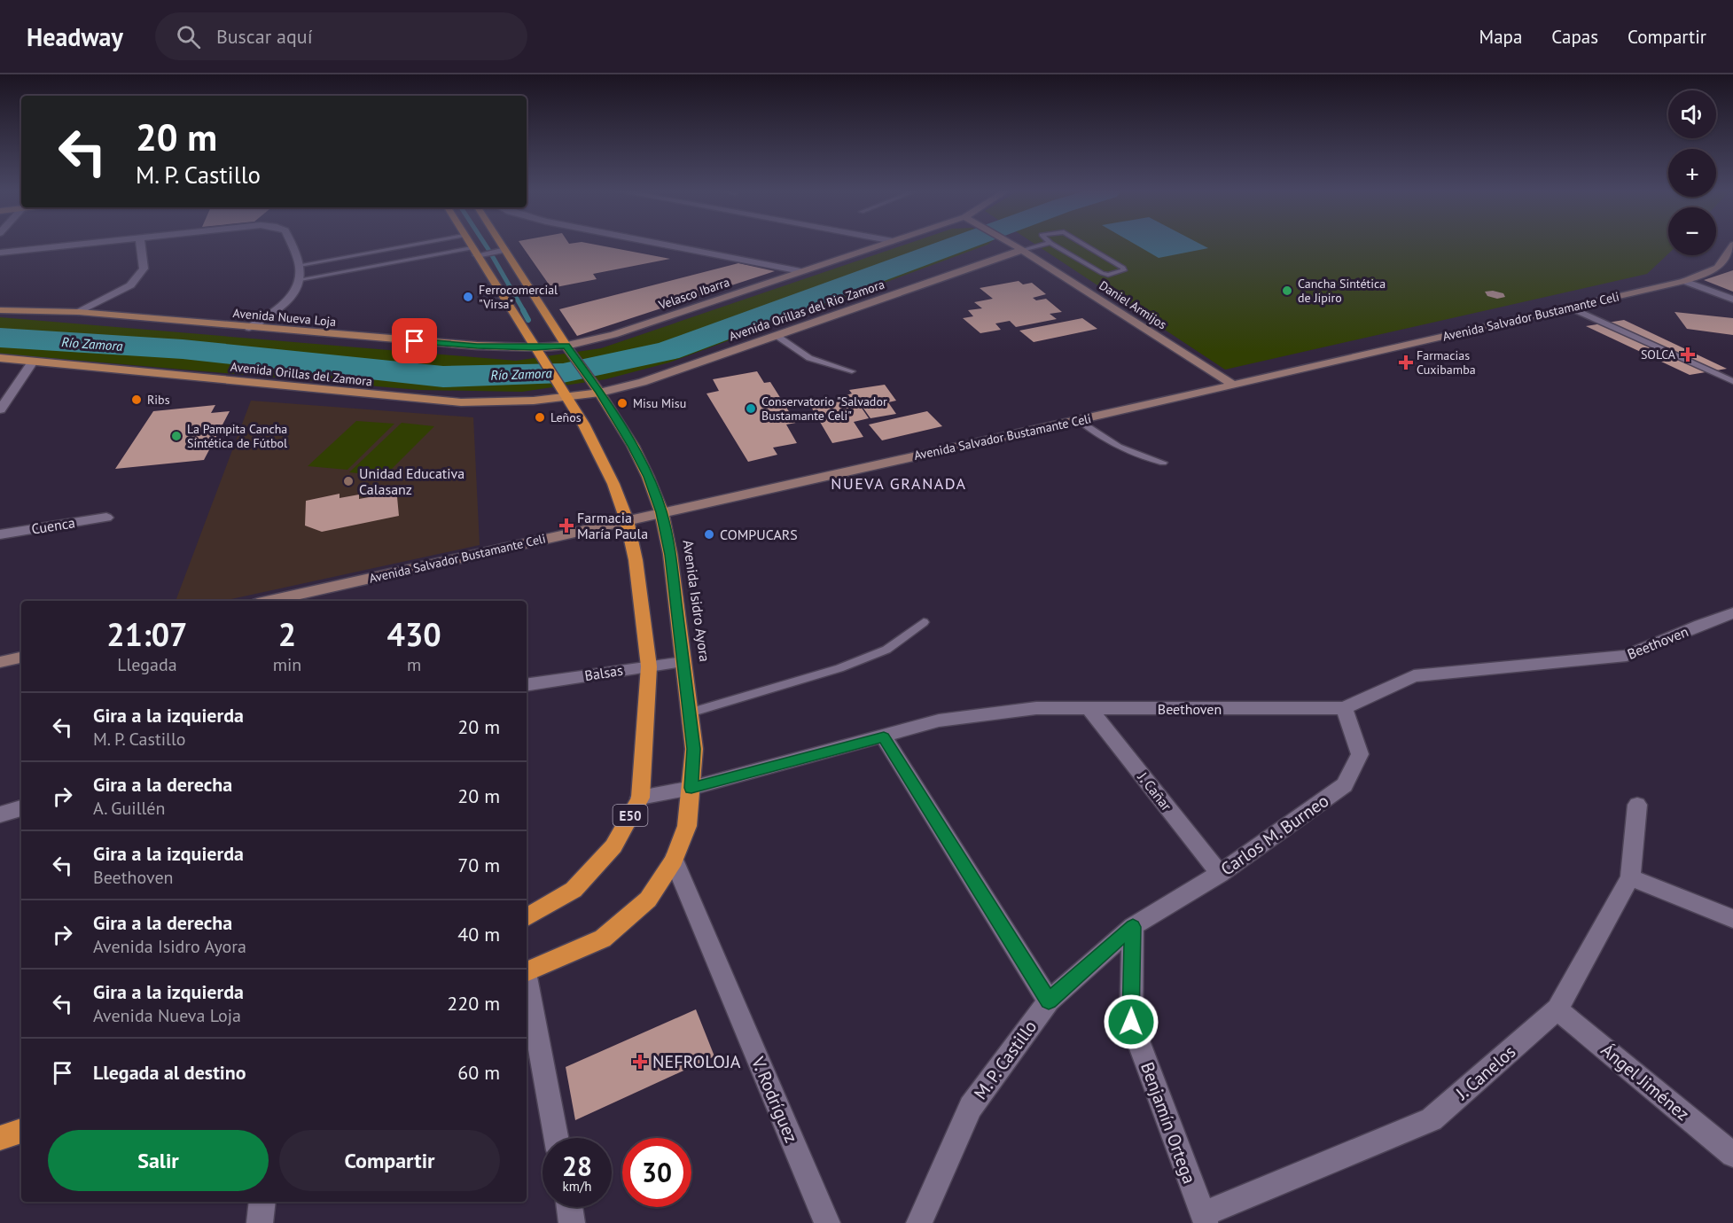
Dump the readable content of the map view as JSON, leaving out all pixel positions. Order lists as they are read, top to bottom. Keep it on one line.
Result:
{"streets":{"highway":["Avenida Isidro Ayora","E50"],"main road":["Velasco Ibarra","Daniel Armijos","Avenida Orillas del Rio Zamora","Avenida Salvador Bustamante Celi","Avenida Nueva Loja","Avenida Orillas del Zamora"],"street":["Cuenca","Beethoven","Balsas","J. Cañar","Carlos M. Burneo","M. P. Castillo","J. Canelos","Ángel Jiménez","V. Rodríguez","Benjamín Ortega"]},"crossings":[["Velasco Ibarra","Avenida Nueva Loja"],["Velasco Ibarra","Avenida Isidro Ayora"],["Daniel Armijos","Avenida Orillas del Rio Zamora"],["Daniel Armijos","Avenida Salvador Bustamante Celi"],["Avenida Orillas del Rio Zamora","Avenida Orillas del Zamora"],["Avenida Orillas del Rio Zamora","Avenida Isidro Ayora"],["Avenida Salvador Bustamante Celi","Avenida Isidro Ayora"],["Avenida Salvador Bustamante Celi","E50"],["Avenida Nueva Loja","Avenida Isidro Ayora"],["Avenida Nueva Loja","E50"],["Avenida Orillas del Zamora","Avenida Isidro Ayora"],["Avenida Orillas del Zamora","E50"],["Avenida Isidro Ayora","Beethoven"],["Avenida Isidro Ayora","Balsas"],["Avenida Isidro Ayora","V. Rodríguez"],["Beethoven","J. Cañar"],["Beethoven","E50"],["Beethoven","Carlos M. Burneo"],["Balsas","E50"],["J. Cañar","Carlos M. Burneo"],["Carlos M. Burneo","M. P. Castillo"],["Carlos M. Burneo","Benjamín Ortega"],["M. P. Castillo","Benjamín Ortega"],["J. Canelos","Ángel Jiménez"],["J. Canelos","Benjamín Ortega"]],"districts":["NUEVA GRANADA"],"water":["Río Zamora"],"places":{"other":["Cancha Sintética de Jipiro","Ferrocomercial \"Virsa\"","Ribs","Misu Misu","Conservatorio \"Salvador Bustamante Celi\"","Leños","La Pampita Cancha Sintética de Fútbol","Unidad Educativa Calasanz","COMPUCARS"],"health":["SOLCA","Farmacias Cuxibamba","Farmacia María Paula","NEFROLOJA"]},"page":{"header":"Headway","search":"Buscar aquí","nav":["Mapa","Capas","Compartir"],"map_buttons":["+","−"],"turn":["20 m","M. P. Castillo"],"eta":["21:07","Llegada","2","min","430","m"],"list":[{"name":"Gira a la izquierda","note":"M. P. Castillo","value":"20 m"},{"name":"Gira a la derecha","note":"A. Guillén","value":"20 m"},{"name":"Gira a la izquierda","note":"Beethoven","value":"70 m"},{"name":"Gira a la derecha","note":"Avenida Isidro Ayora","value":"40 m"},{"name":"Gira a la izquierda","note":"Avenida Nueva Loja","value":"220 m"},{"name":"Llegada al destino","value":"60 m"}],"buttons":["Salir","Compartir"],"speed":"28 km/h","limit":"30"}}
